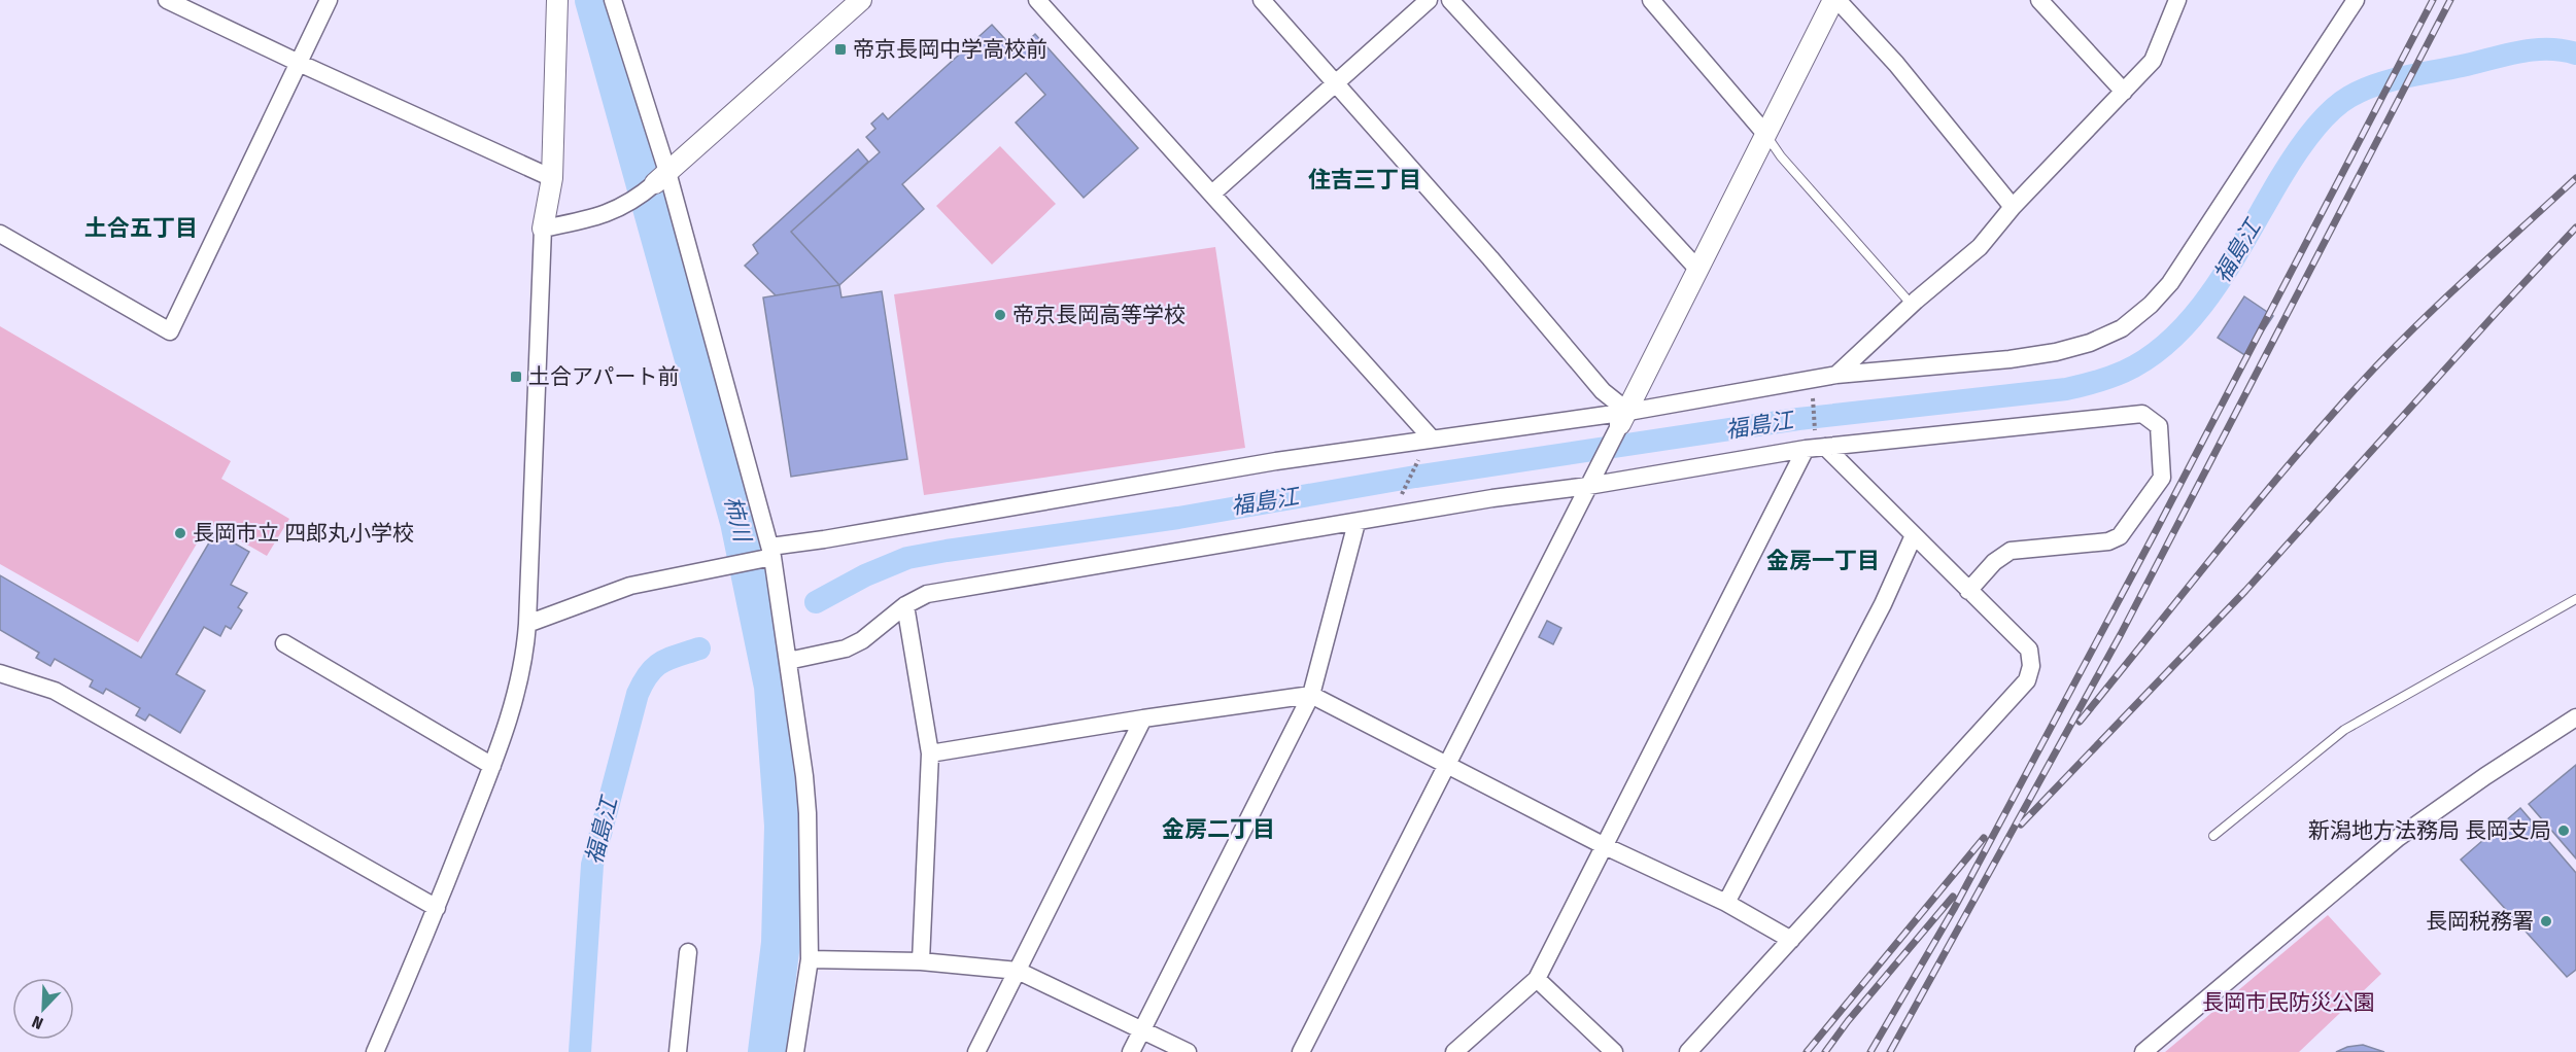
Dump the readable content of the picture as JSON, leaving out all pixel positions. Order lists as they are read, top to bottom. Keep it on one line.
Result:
{"districts":["住吉三丁目","土合五丁目","金房一丁目","金房二丁目"],"water":["福島江","柿川"],"parks":["長岡市民防災公園"],"places":{"transit":["帝京長岡中学高校前","土合アパート前"],"other":["帝京長岡高等学校","長岡市立 四郎丸小学校","新潟地方法務局 長岡支局","長岡税務署"]},"north":"bottom left"}
